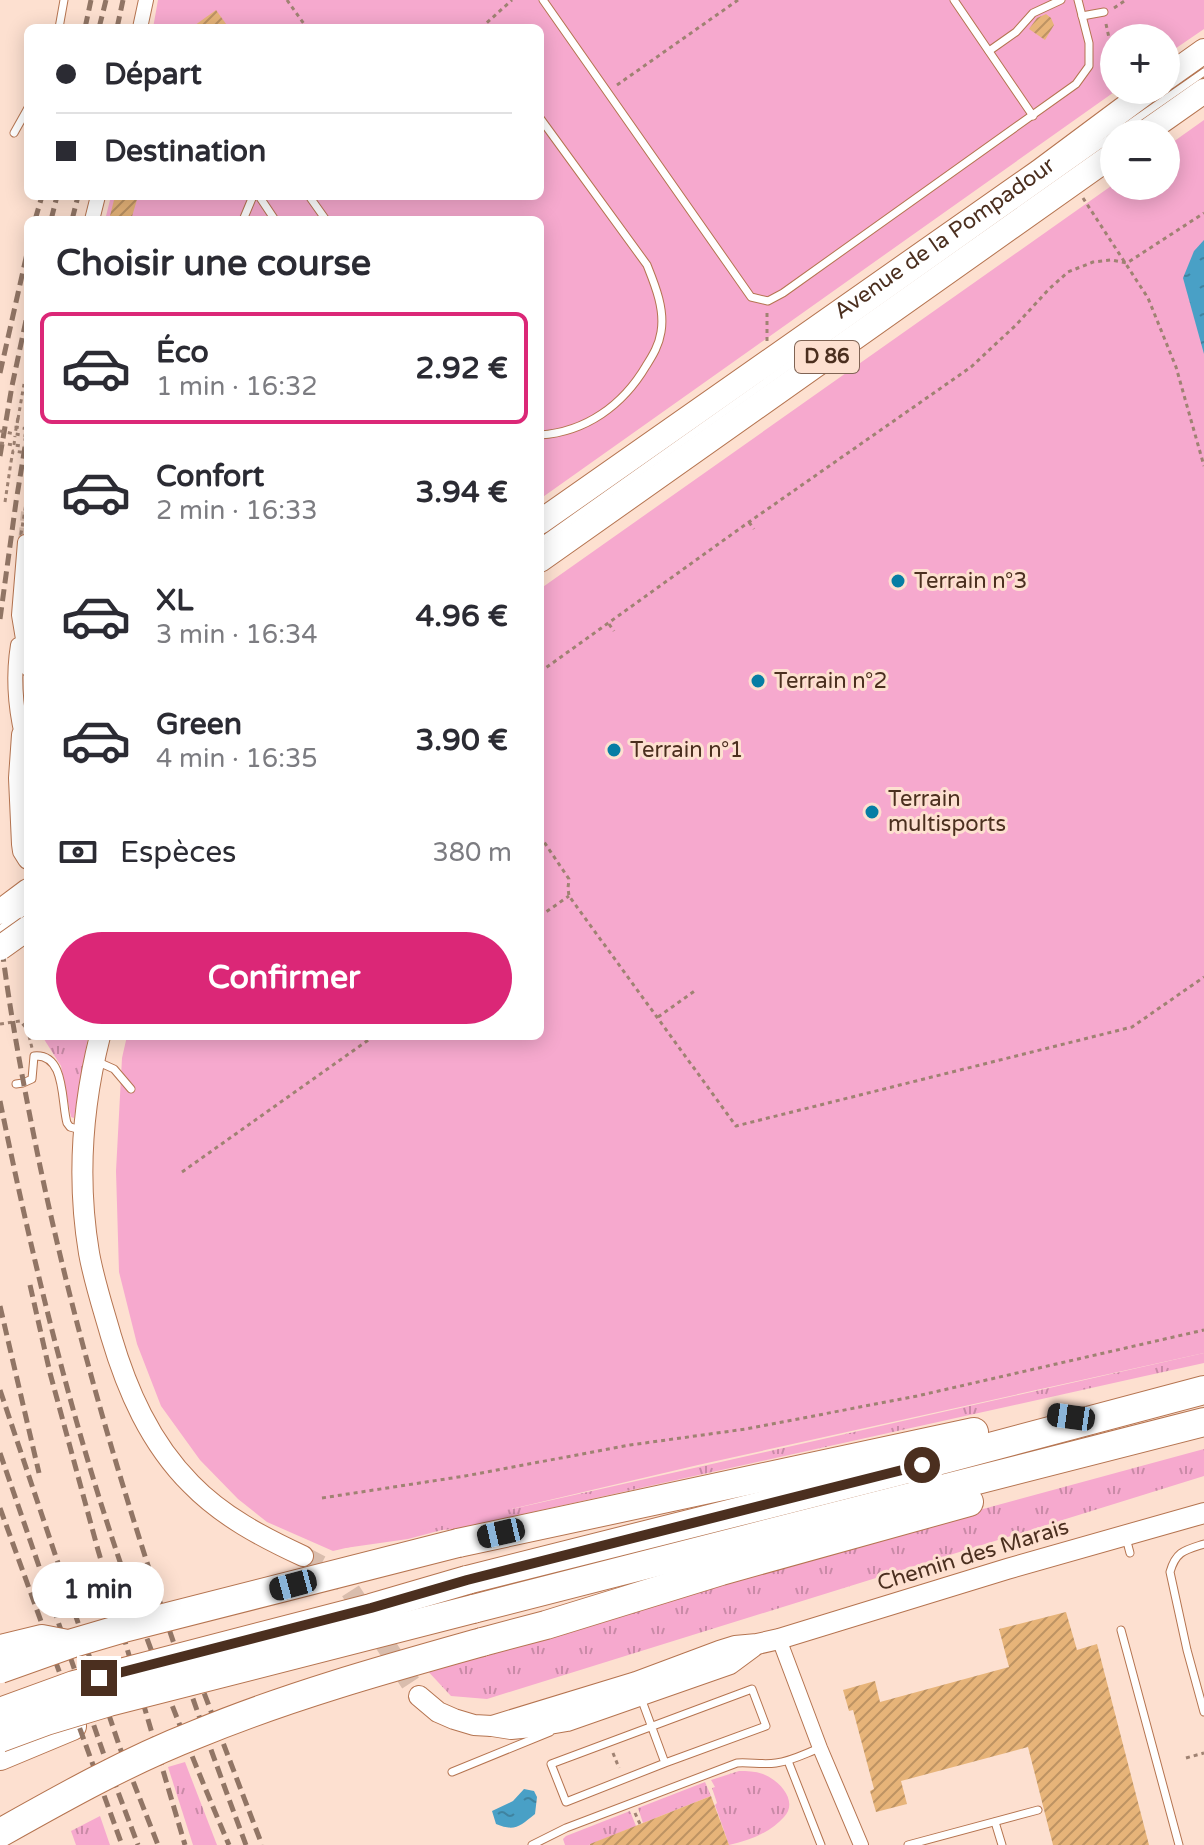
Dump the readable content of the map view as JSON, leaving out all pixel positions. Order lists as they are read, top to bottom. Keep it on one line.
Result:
{"streets":{"main road":["Avenue de la Pompadour","D 86"],"street":["Chemin des Marais"]},"places":["Terrain n°3","Terrain n°2","Terrain n°1","Terrain multisports"],"page":{"map_buttons":["+","−"],"banner":["Départ","Destination"],"heading":"Choisir une course","list":[{"name":"Éco","note":"1 min · 16:32","value":"2.92 €"},{"name":"Confort","note":"2 min · 16:33","value":"3.94 €"},{"name":"XL","note":"3 min · 16:34","value":"4.96 €"},{"name":"Green","note":"4 min · 16:35","value":"3.90 €"}],"pay":["Espèces","380 m"],"buttons":"Confirmer","bubble":"1 min"}}
